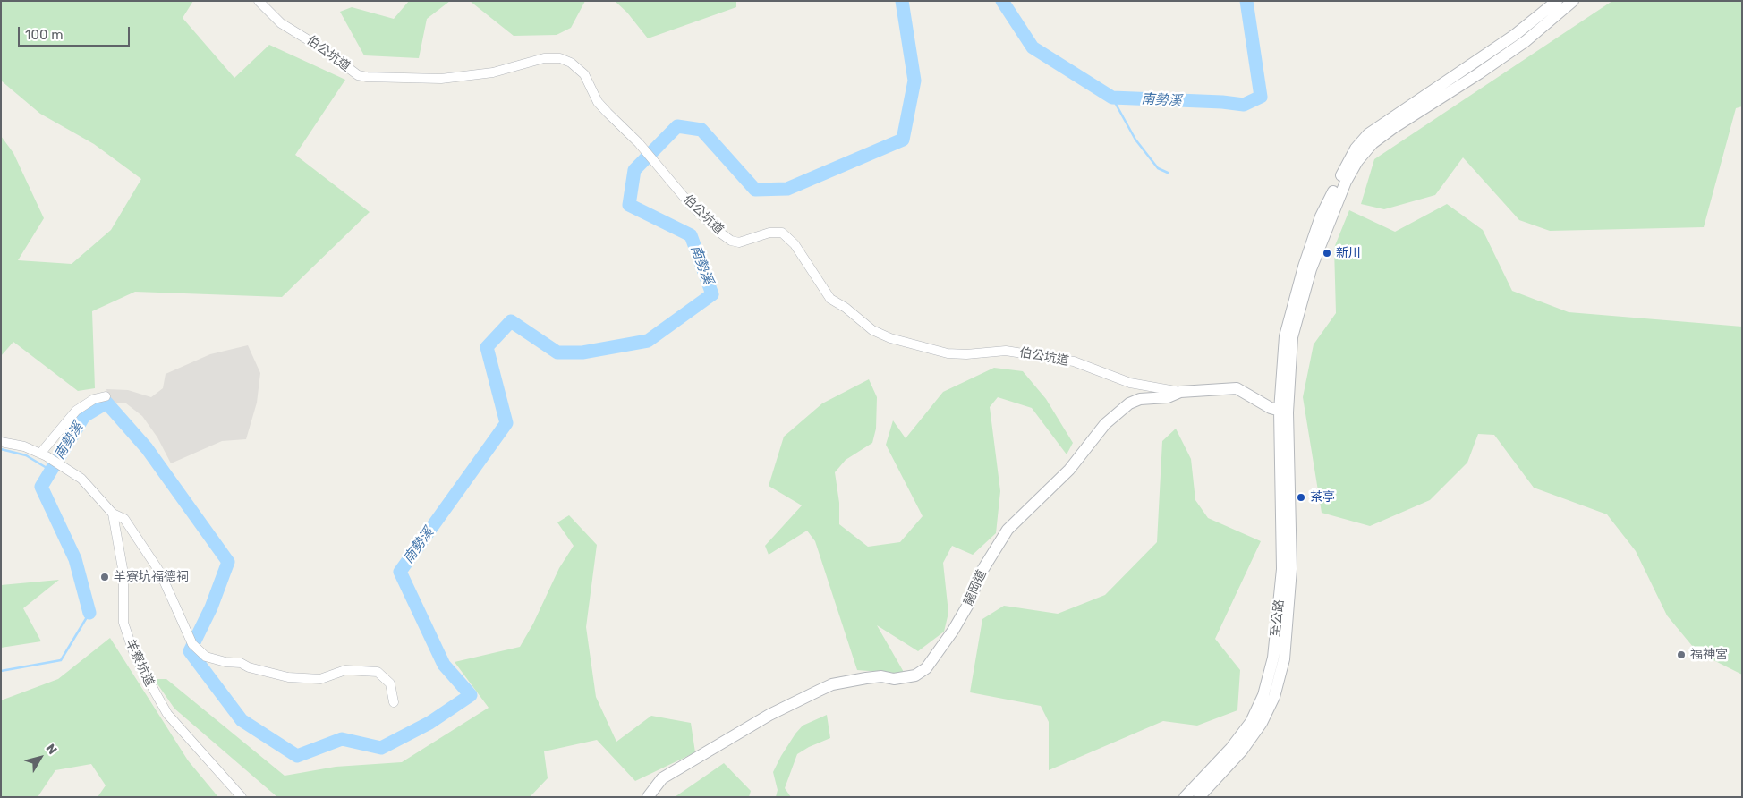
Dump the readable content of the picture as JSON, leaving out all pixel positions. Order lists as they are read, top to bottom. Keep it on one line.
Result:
{"streets":{"street":["伯公坑道","龍岡道","至公路","羊寮坑道"]},"crossings":[["伯公坑道","龍岡道"],["龍岡道","至公路"]],"water":["南勢溪"],"places":["新川","茶亭","羊寮坑福德祠","福神宮"],"scale_bar":"100 m","north":"top right"}
